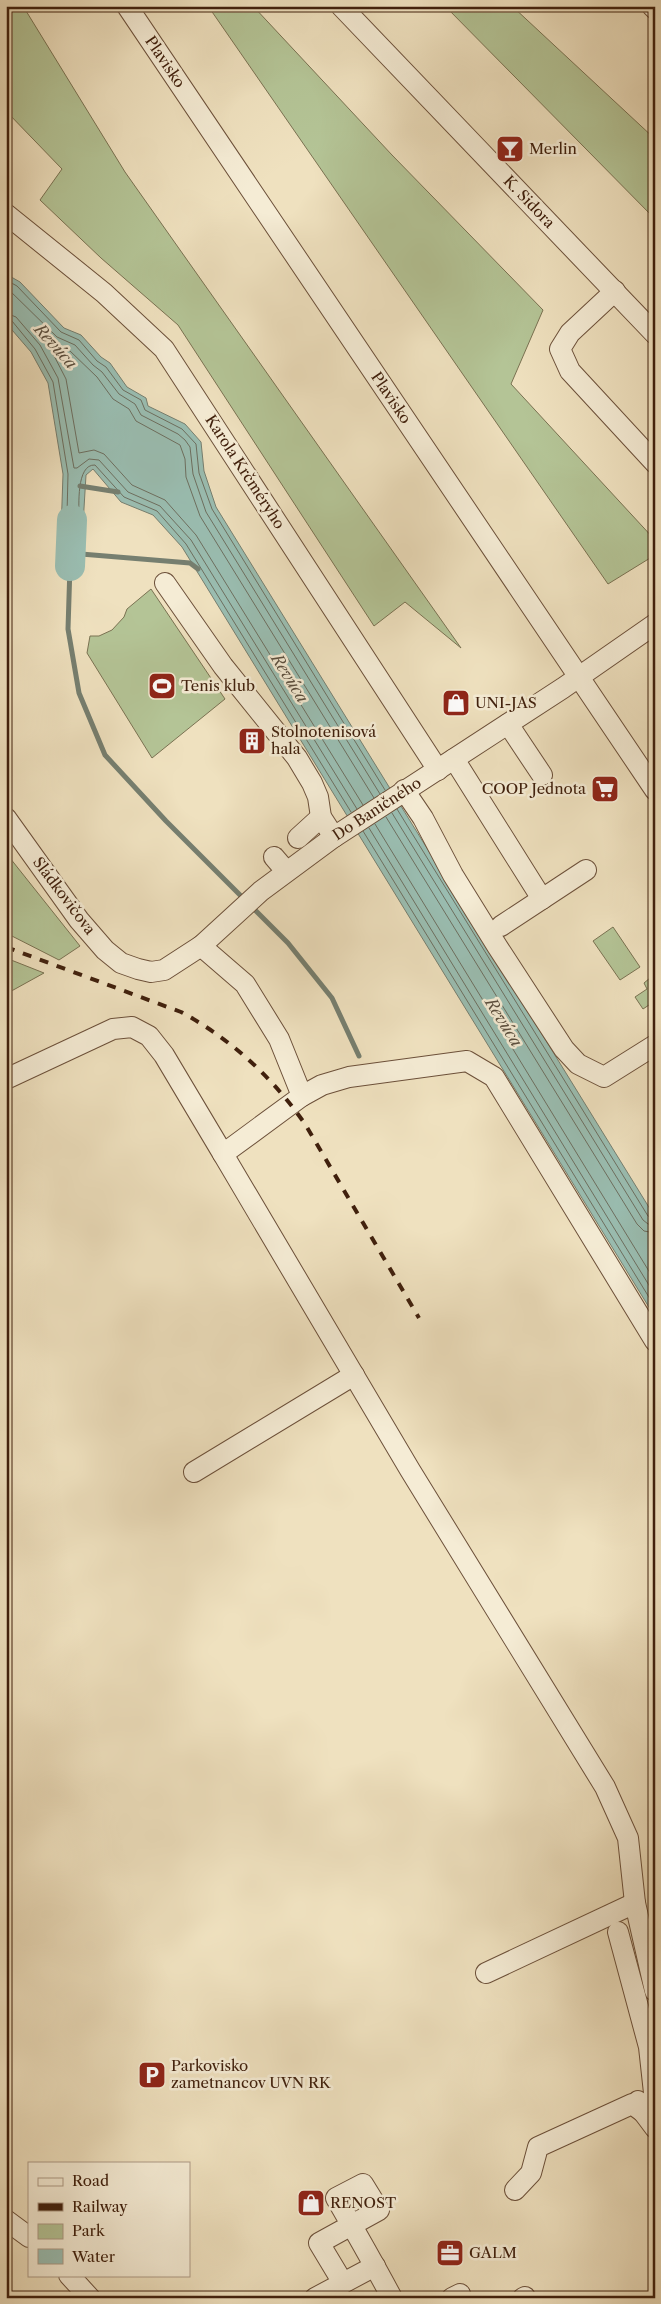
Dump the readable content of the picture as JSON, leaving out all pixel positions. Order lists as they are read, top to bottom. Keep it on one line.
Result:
{"streets":{"street":["Plavisko","K. Sidora","Karola Krčméryho","Do Baničného","Sládkovičova"]},"crossings":[["Plavisko","Do Baničného"],["Karola Krčméryho","Do Baničného"],["Do Baničného","Sládkovičova"]],"water":["Revúca"],"places":{"bar":["Merlin"],"sports":["Tenis klub"],"shop":["UNI-JAS","RENOST"],"building":["Stolnotenisová hala"],"supermarket":["COOP Jednota"],"parking":["Parkovisko zametnancov UVN RK"],"office":["GALM"]},"legend":["Road","Railway","Park","Water"]}
